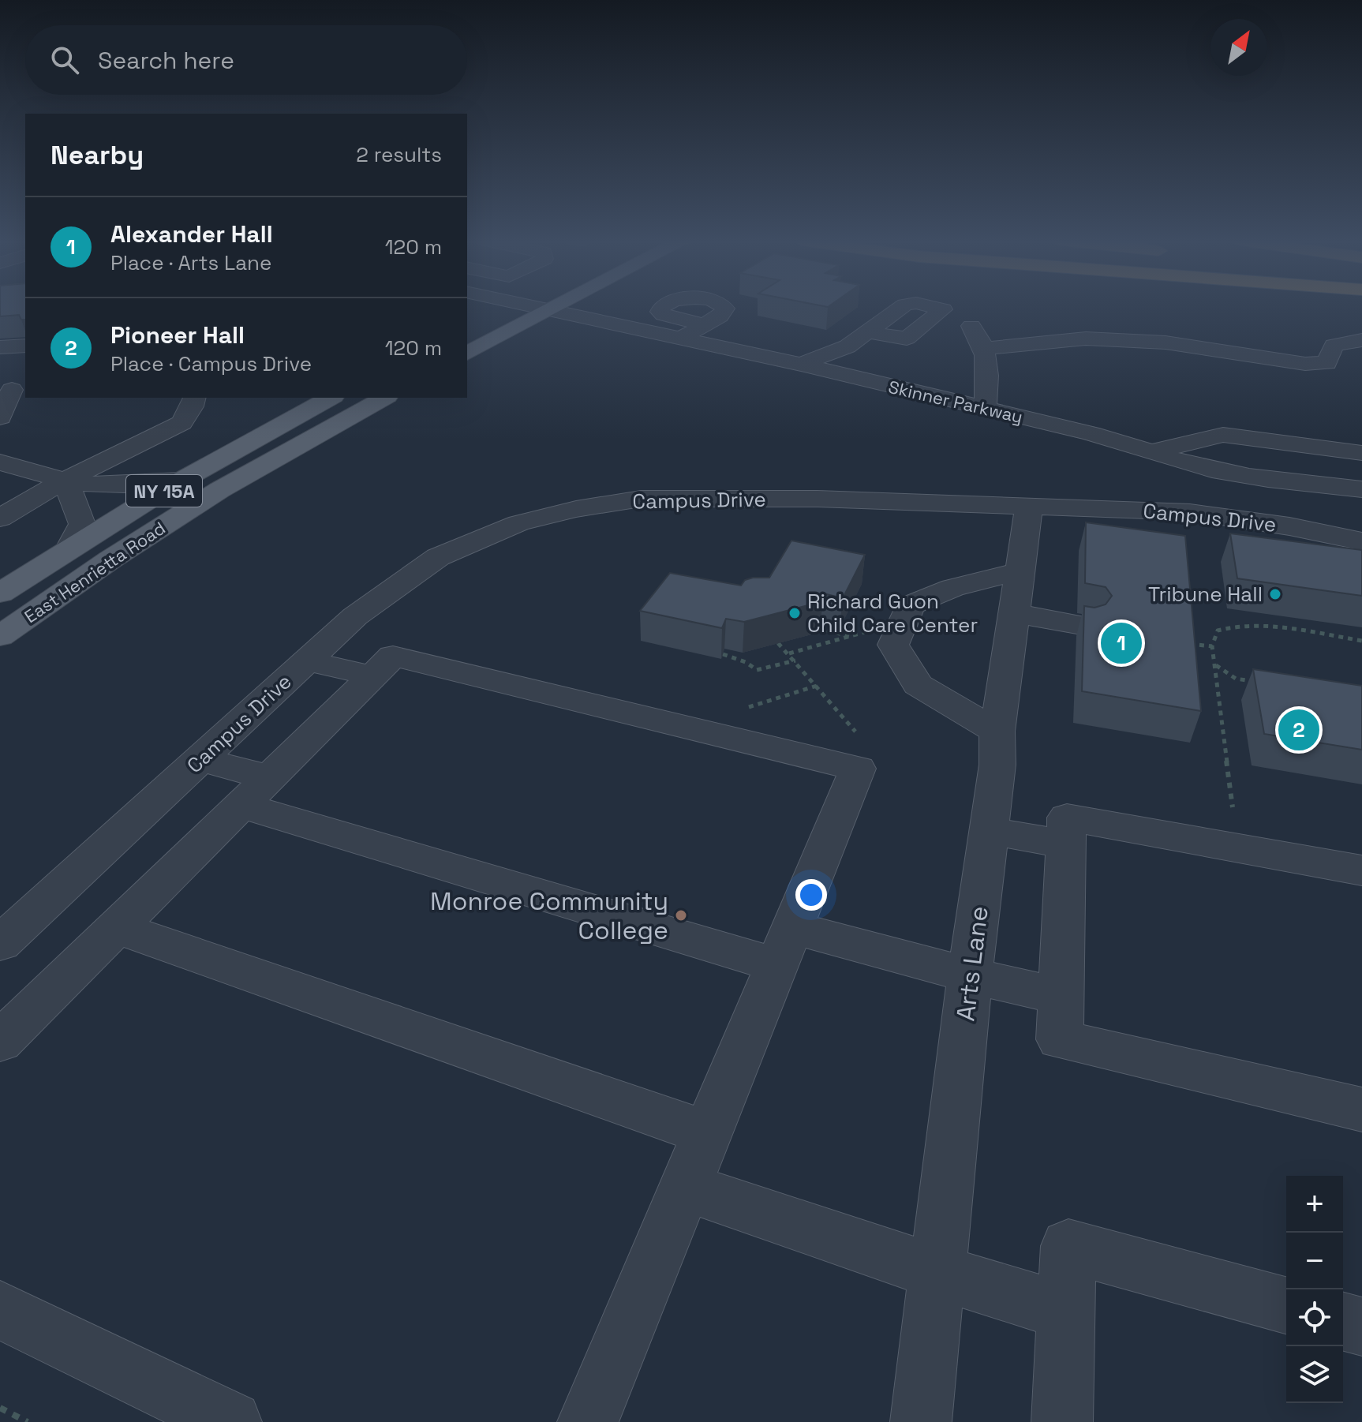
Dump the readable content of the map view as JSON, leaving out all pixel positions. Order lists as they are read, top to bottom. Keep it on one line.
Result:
{"streets":{"main road":["NY 15A","East Henrietta Road"],"street":["Skinner Parkway","Campus Drive","Arts Lane"]},"crossings":[["Campus Drive","Arts Lane"]],"places":["Tribune Hall","Richard Guon Child Care Center","Monroe Community College"],"north":"top right","page":{"search":"Search here","heading":["Nearby","2 results"],"list":[{"mark":"1","name":"Alexander Hall","note":"Place · Arts Lane","value":"120 m"},{"mark":"2","name":"Pioneer Hall","note":"Place · Campus Drive","value":"120 m"}],"pins":["1","2"],"map_buttons":["+","−"]}}
